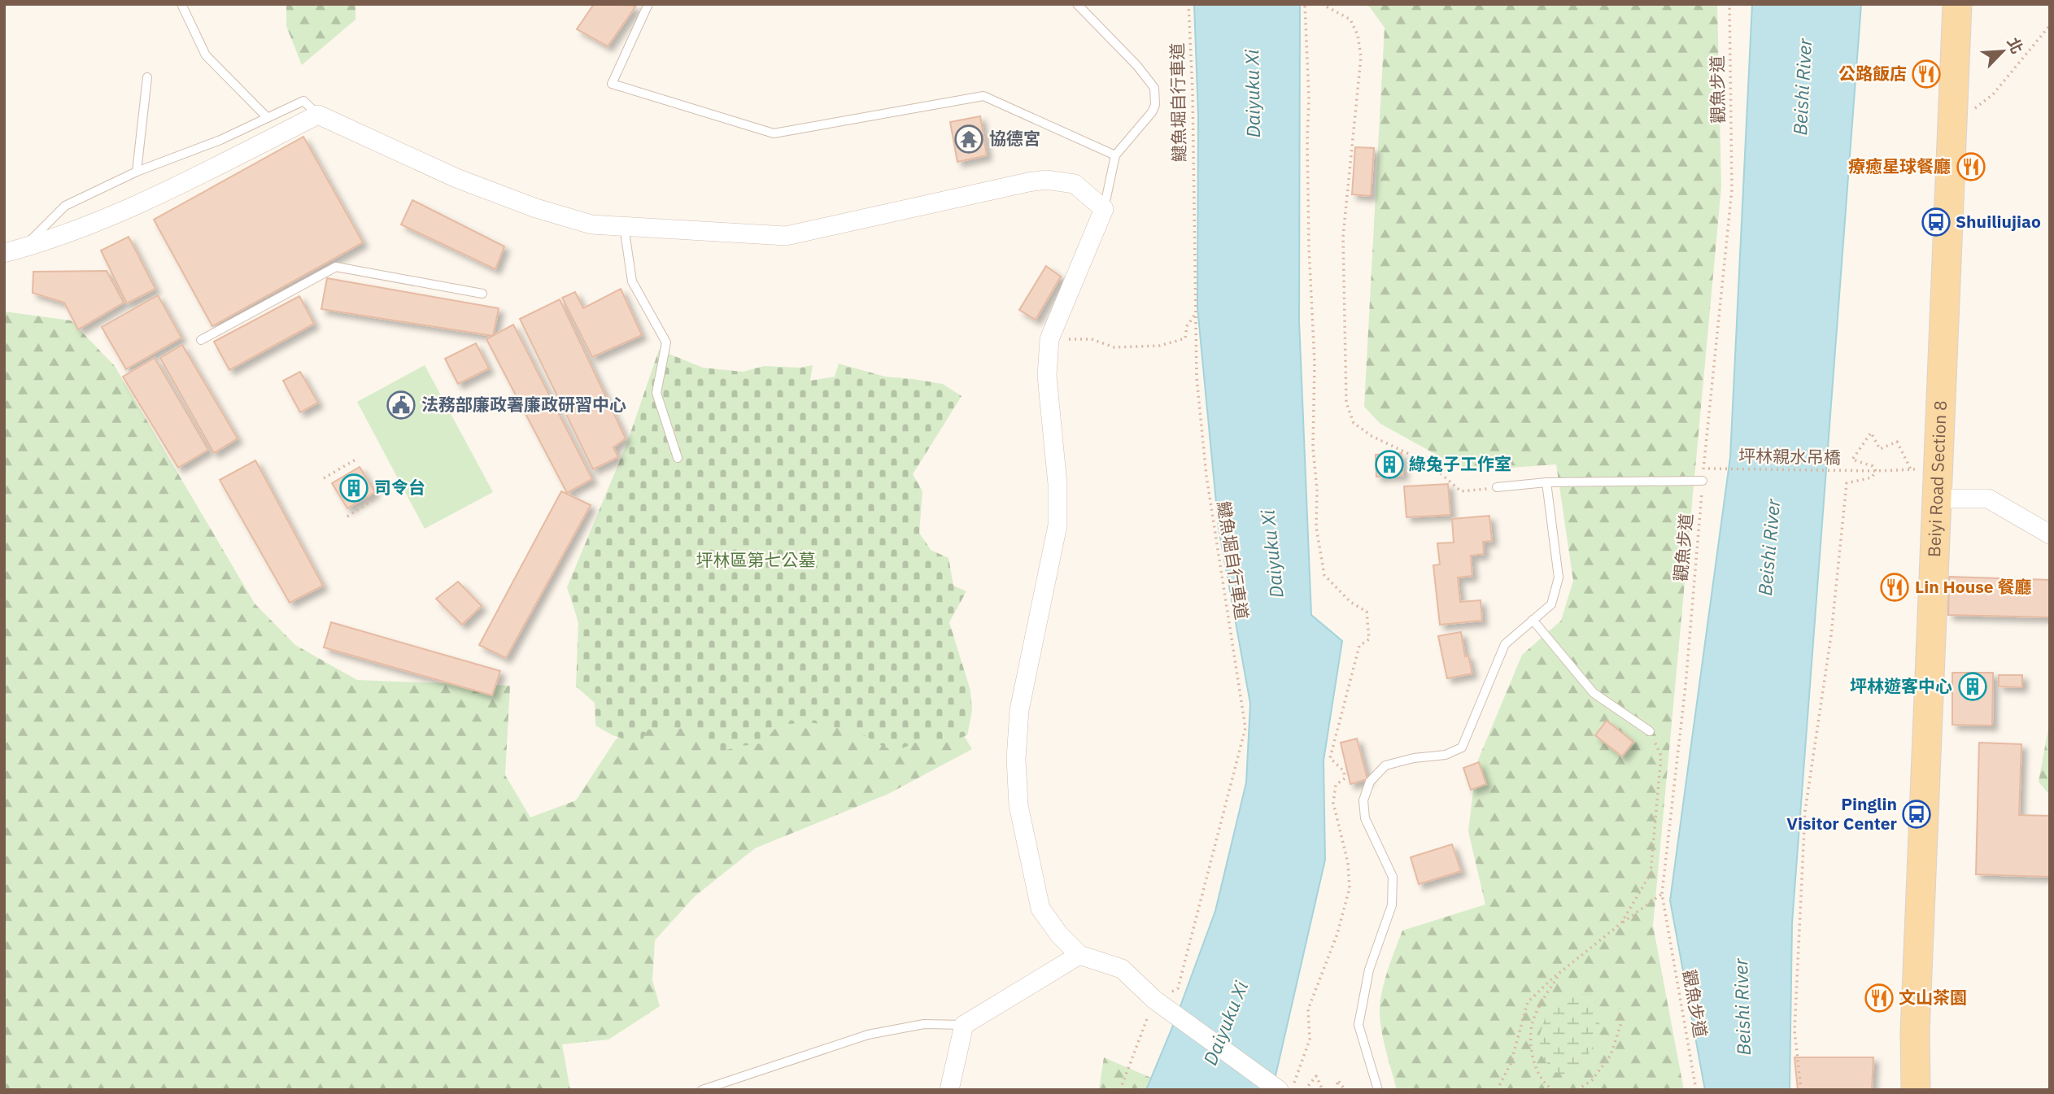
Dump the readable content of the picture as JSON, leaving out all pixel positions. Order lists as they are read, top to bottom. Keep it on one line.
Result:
{"streets":{"main road":["Beiyi Road Section 8"],"path":["觀魚步道","𩻸魚堀自行車道","坪林親水吊橋"]},"crossings":[["觀魚步道","坪林親水吊橋"],["坪林親水吊橋","Beiyi Road Section 8"]],"water":["Beishi River","Daiyuku Xi"],"parks":["坪林區第七公墓"],"places":{"restaurant":["公路飯店","療癒星球餐廳","Lin House 餐廳","文山茶園"],"temple":["協德宮"],"bus stop":["Shuiliujiao","Pinglin Visitor Center"],"public building":["法務部廉政署廉政研習中心"],"building":["綠兔子工作室","司令台","坪林遊客中心"]},"north":"top right"}
